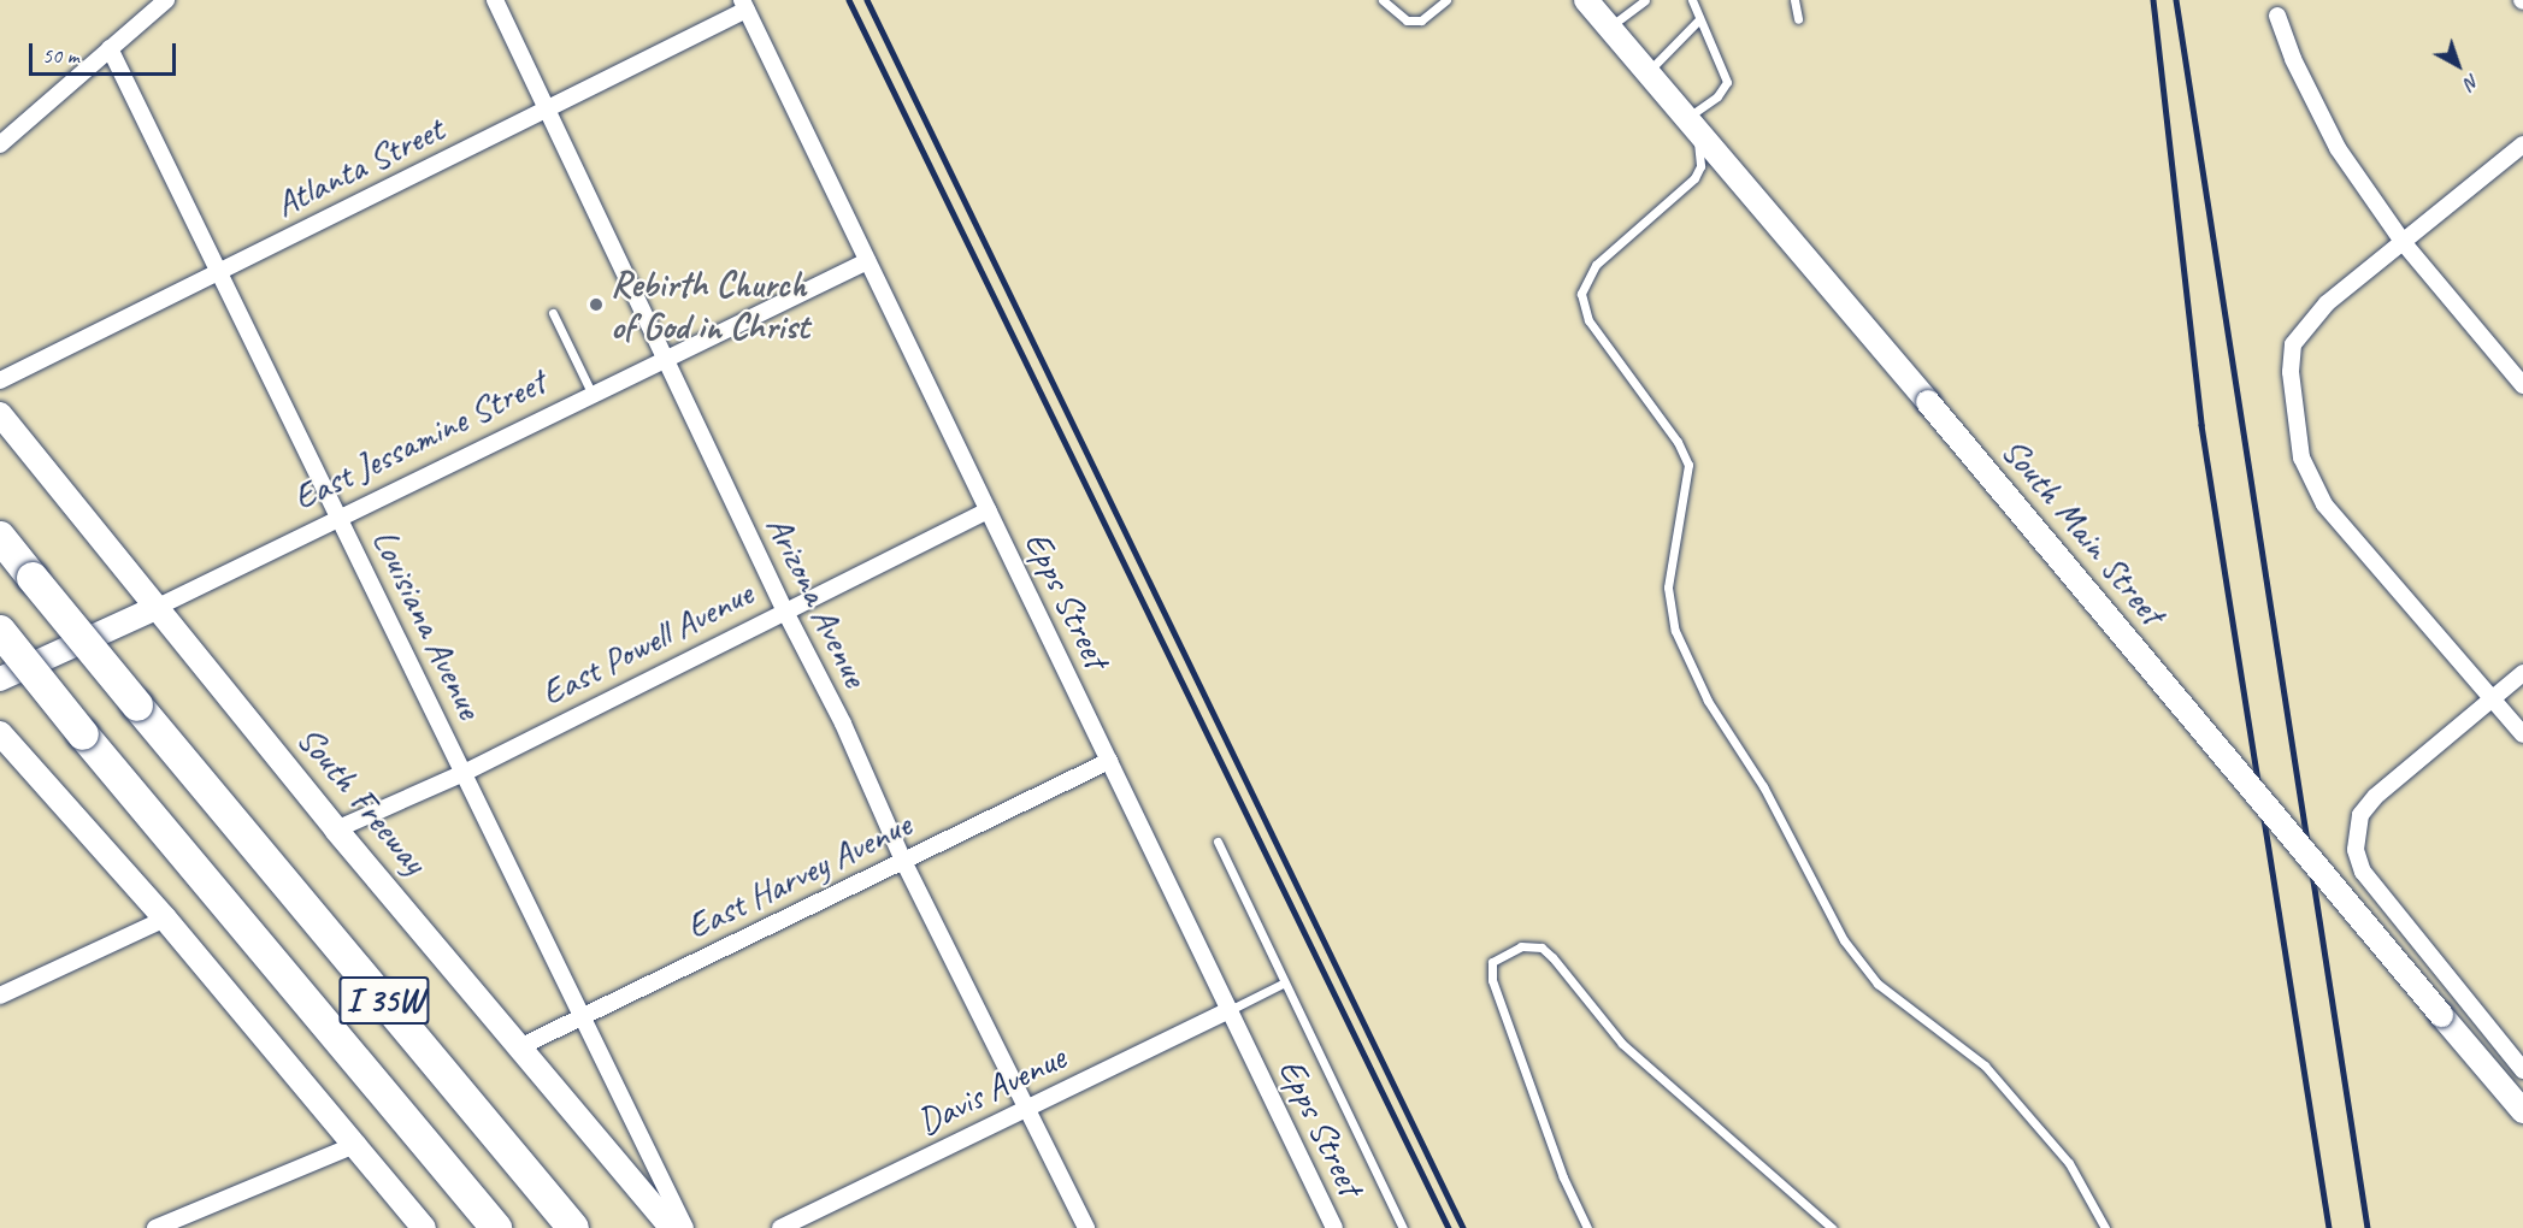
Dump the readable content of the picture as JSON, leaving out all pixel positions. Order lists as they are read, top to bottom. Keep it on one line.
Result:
{"streets":{"highway":["I 35W"],"main road":["East Jessamine Street","South Main Street","South Freeway"],"street":["Atlanta Street","Epps Street","Arizona Avenue","Louisiana Avenue","East Powell Avenue","East Harvey Avenue","Davis Avenue"]},"crossings":[["Atlanta Street","Epps Street"],["Atlanta Street","Arizona Avenue"],["Atlanta Street","Louisiana Avenue"],["East Jessamine Street","Epps Street"],["East Jessamine Street","Arizona Avenue"],["East Jessamine Street","Louisiana Avenue"],["East Jessamine Street","South Freeway"],["Epps Street","East Powell Avenue"],["Epps Street","East Harvey Avenue"],["Epps Street","Davis Avenue"],["Arizona Avenue","East Powell Avenue"],["Arizona Avenue","East Harvey Avenue"],["Arizona Avenue","Davis Avenue"],["Louisiana Avenue","East Powell Avenue"],["Louisiana Avenue","East Harvey Avenue"],["East Powell Avenue","South Freeway"],["South Freeway","East Harvey Avenue"]],"places":["Rebirth Church of God in Christ"],"scale_bar":"50 m","north":"bottom right"}
